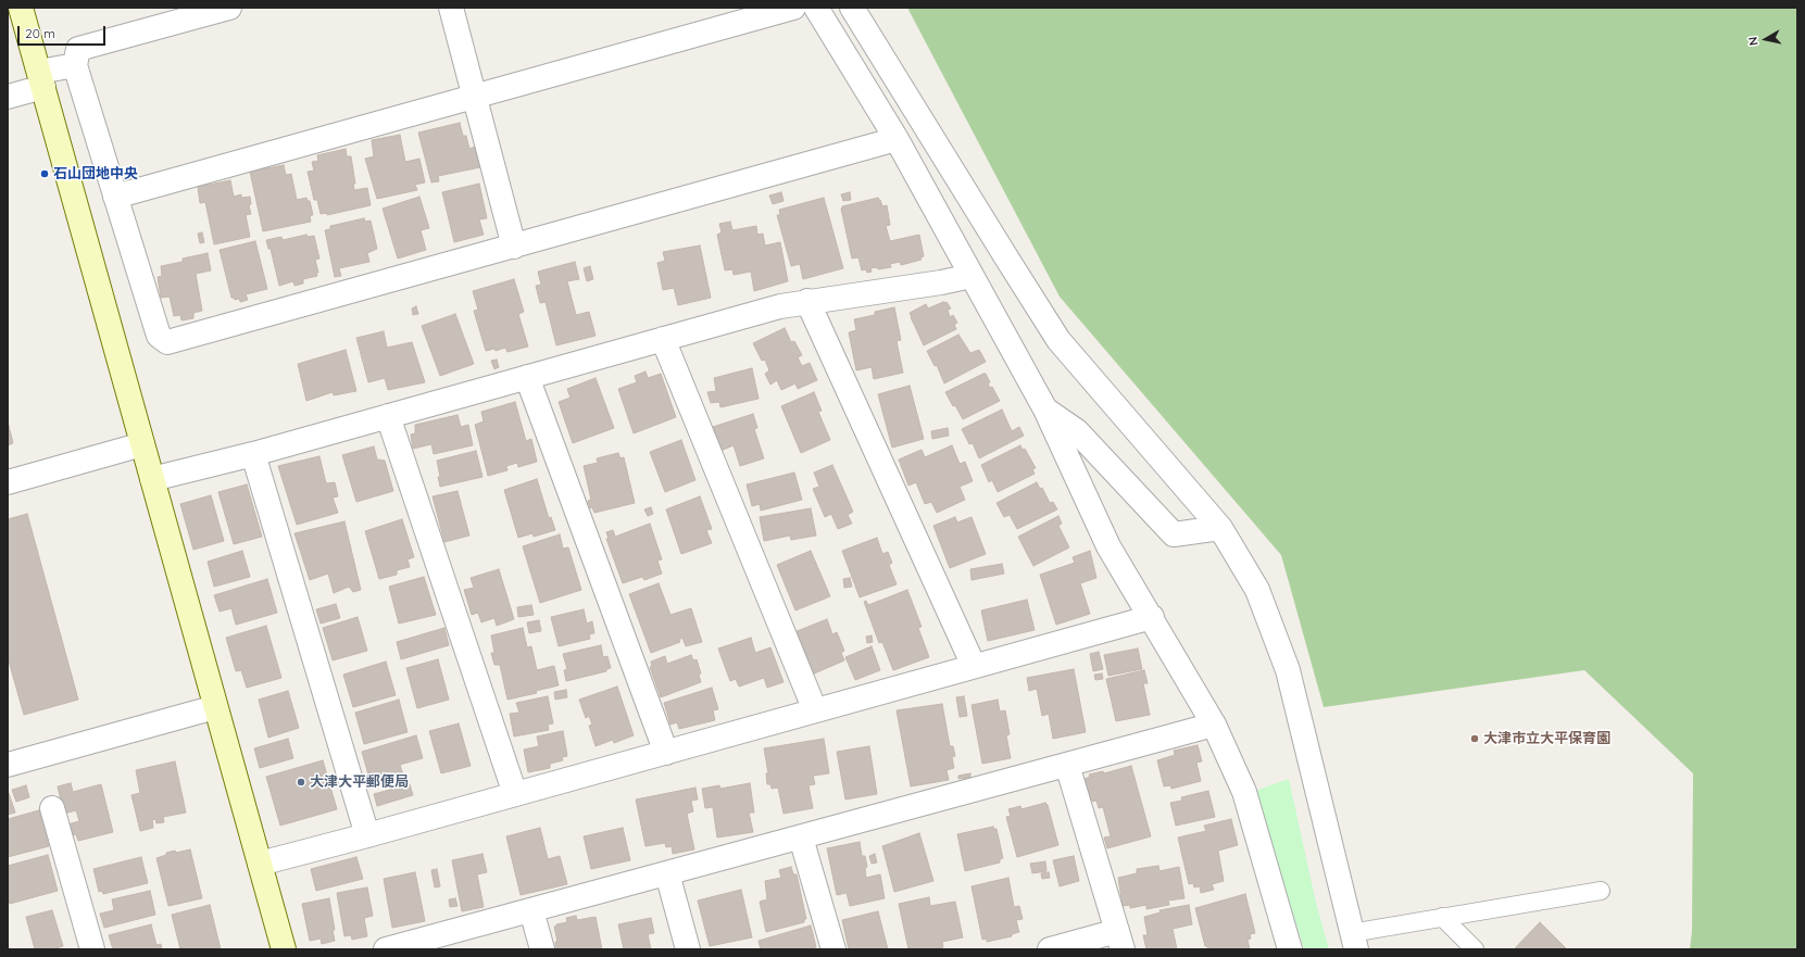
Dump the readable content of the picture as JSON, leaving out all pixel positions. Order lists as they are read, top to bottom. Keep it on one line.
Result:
{"places":["石山団地中央","大津市立大平保育園","大津大平郵便局"],"scale_bar":"20 m","north":"left"}
